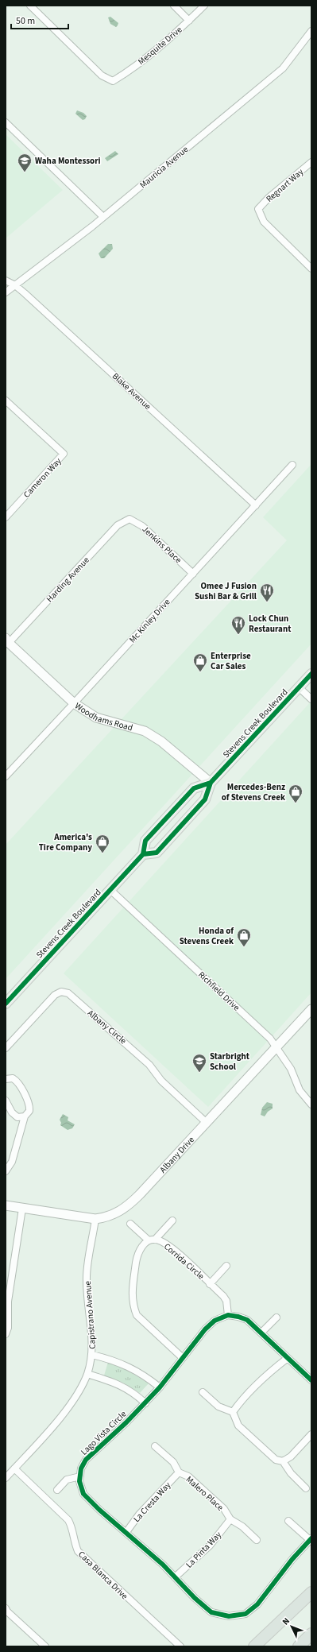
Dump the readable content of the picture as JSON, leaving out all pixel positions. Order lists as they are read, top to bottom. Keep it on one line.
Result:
{"streets":{"main road":["Stevens Creek Boulevard"],"street":["Mesquite Drive","Mauricia Avenue","Regnart Way","Blake Avenue","Cameron Way","Jenkins Place","Harding Avenue","Mc Kinley Drive","Woodhams Road","Richfield Drive","Albany Circle","Albany Drive","Corrida Circle","Capistrano Avenue","Lago Vista Circle","Malero Place","La Cresta Way","La Pinta Way","Casa Blanca Drive"]},"crossings":[["Mauricia Avenue","Blake Avenue"],["Blake Avenue","Mc Kinley Drive"],["Jenkins Place","Harding Avenue"],["Jenkins Place","Mc Kinley Drive"],["Harding Avenue","Woodhams Road"],["Mc Kinley Drive","Woodhams Road"],["Woodhams Road","Stevens Creek Boulevard"],["Stevens Creek Boulevard","Richfield Drive"],["Richfield Drive","Albany Drive"],["Albany Circle","Albany Drive"],["Albany Drive","Capistrano Avenue"],["Corrida Circle","Lago Vista Circle"],["Capistrano Avenue","Casa Blanca Drive"],["Lago Vista Circle","La Cresta Way"],["Lago Vista Circle","La Pinta Way"],["Malero Place","La Cresta Way"],["Malero Place","La Pinta Way"]],"places":{"school or university":["Waha Montessori","Starbright School"],"restaurant":["Omee J Fusion Sushi Bar & Grill","Lock Chun Restaurant"],"shop":["Enterprise Car Sales","Mercedes-Benz of Stevens Creek","America's Tire Company","Honda of Stevens Creek"]},"scale_bar":"50 m","north":"top left"}
